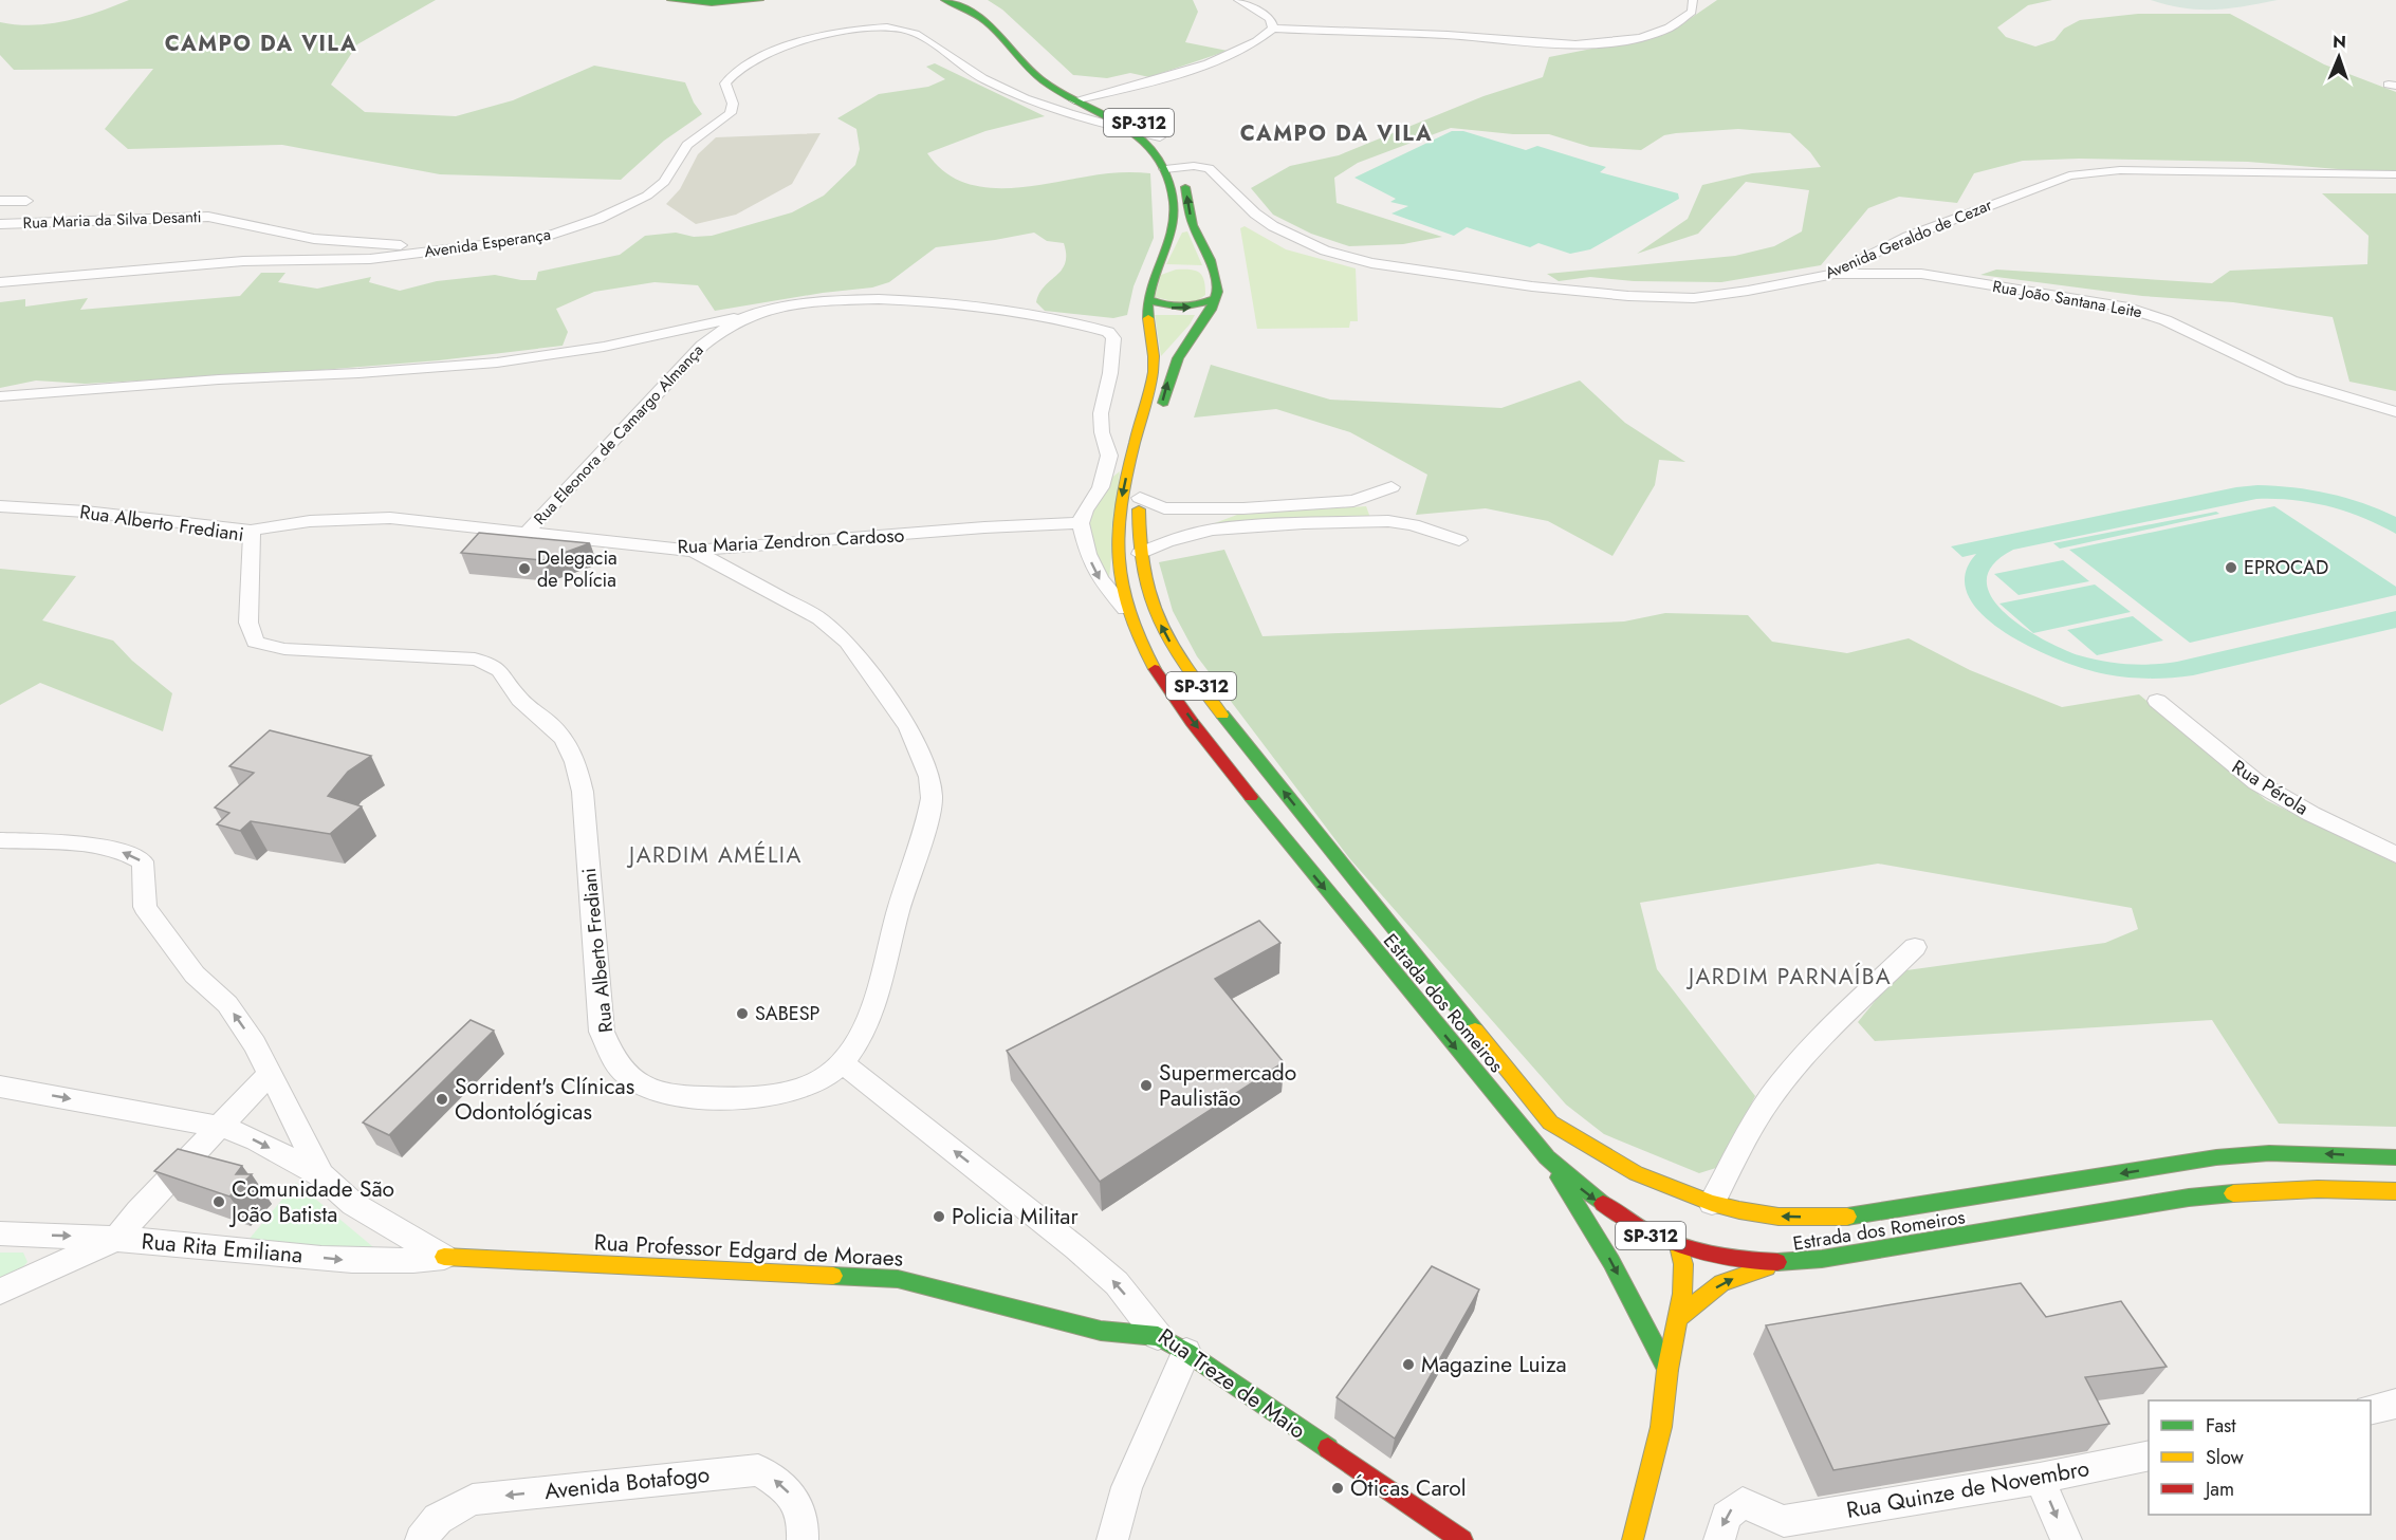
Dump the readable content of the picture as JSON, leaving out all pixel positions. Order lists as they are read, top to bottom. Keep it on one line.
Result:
{"streets":{"main road":["SP-312","Estrada dos Romeiros","Rua Professor Edgard de Moraes","Rua Treze de Maio"],"street":["Rua Maria da Silva Desanti","Avenida Geraldo de Cezar","Avenida Esperança","Rua João Santana Leite","Rua Eleonora de Camargo Almança","Rua Alberto Frediani","Rua Maria Zendron Cardoso","Rua Pérola","Rua Rita Emiliana","Avenida Botafogo","Rua Quinze de Novembro"]},"crossings":[["Rua Maria da Silva Desanti","Avenida Esperança"],["Avenida Geraldo de Cezar","Rua João Santana Leite"],["Avenida Geraldo de Cezar","Estrada dos Romeiros"],["Avenida Esperança","Estrada dos Romeiros"],["Rua Eleonora de Camargo Almança","Rua Maria Zendron Cardoso"],["Rua Alberto Frediani","Rua Maria Zendron Cardoso"],["Rua Alberto Frediani","Rua Treze de Maio"],["Rua Rita Emiliana","Rua Professor Edgard de Moraes"],["Rua Professor Edgard de Moraes","Rua Treze de Maio"]],"one_way":["Rua Treze de Maio","Avenida Botafogo","Rua Quinze de Novembro"],"districts":["CAMPO DA VILA","CAMPO DA VILA","JARDIM AMÉLIA","JARDIM PARNAÍBA"],"places":["EPROCAD","Delegacia de Polícia","SABESP","Supermercado Paulistão","Sorrident's Clínicas Odontológicas","Comunidade São João Batista","Policia Militar","Magazine Luiza","Óticas Carol"],"legend":["Fast","Slow","Jam"],"north":"top"}
